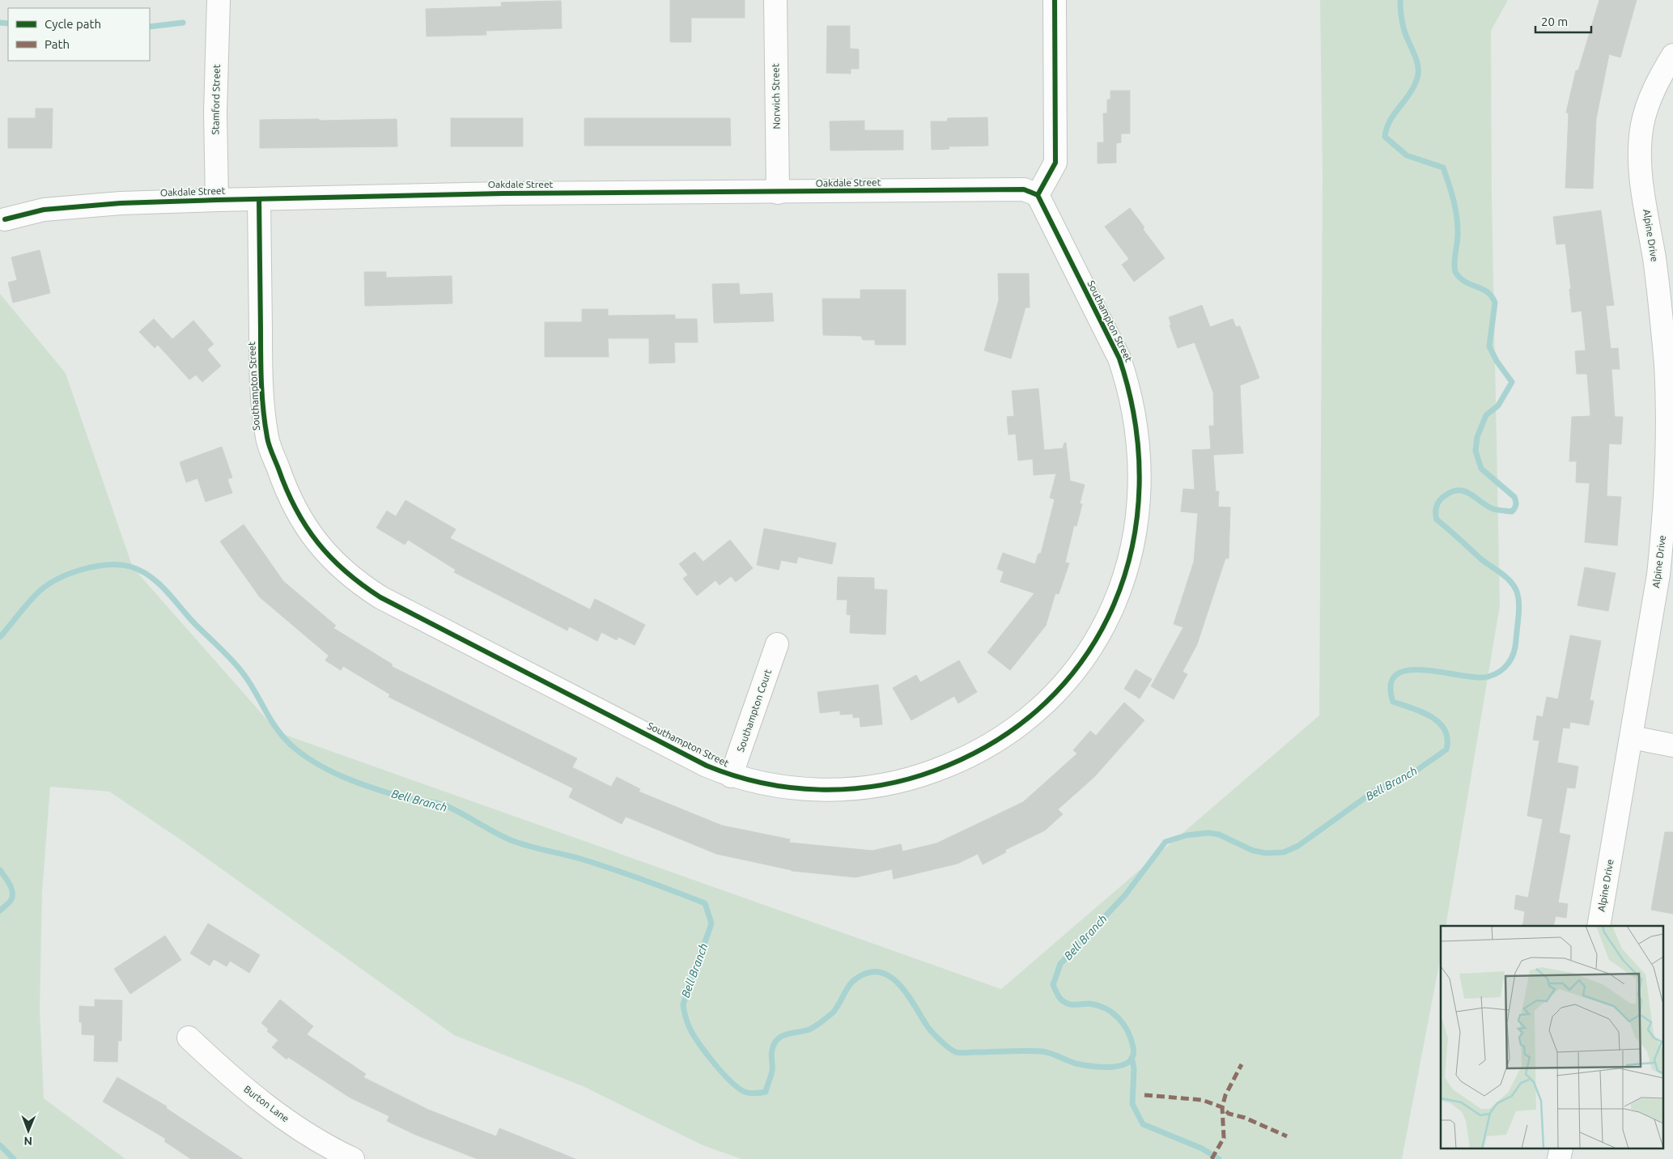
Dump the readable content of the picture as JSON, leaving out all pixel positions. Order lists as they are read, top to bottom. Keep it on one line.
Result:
{"streets":{"street":["Norwich Street","Stamford Street","Oakdale Street","Alpine Drive","Southampton Street","Southampton Court","Burton Lane"]},"crossings":[["Norwich Street","Oakdale Street"],["Stamford Street","Oakdale Street"],["Oakdale Street","Southampton Street"],["Southampton Street","Southampton Court"]],"water":["Bell Branch"],"legend":["Cycle path","Path"],"scale_bar":"20 m","north":"bottom"}
